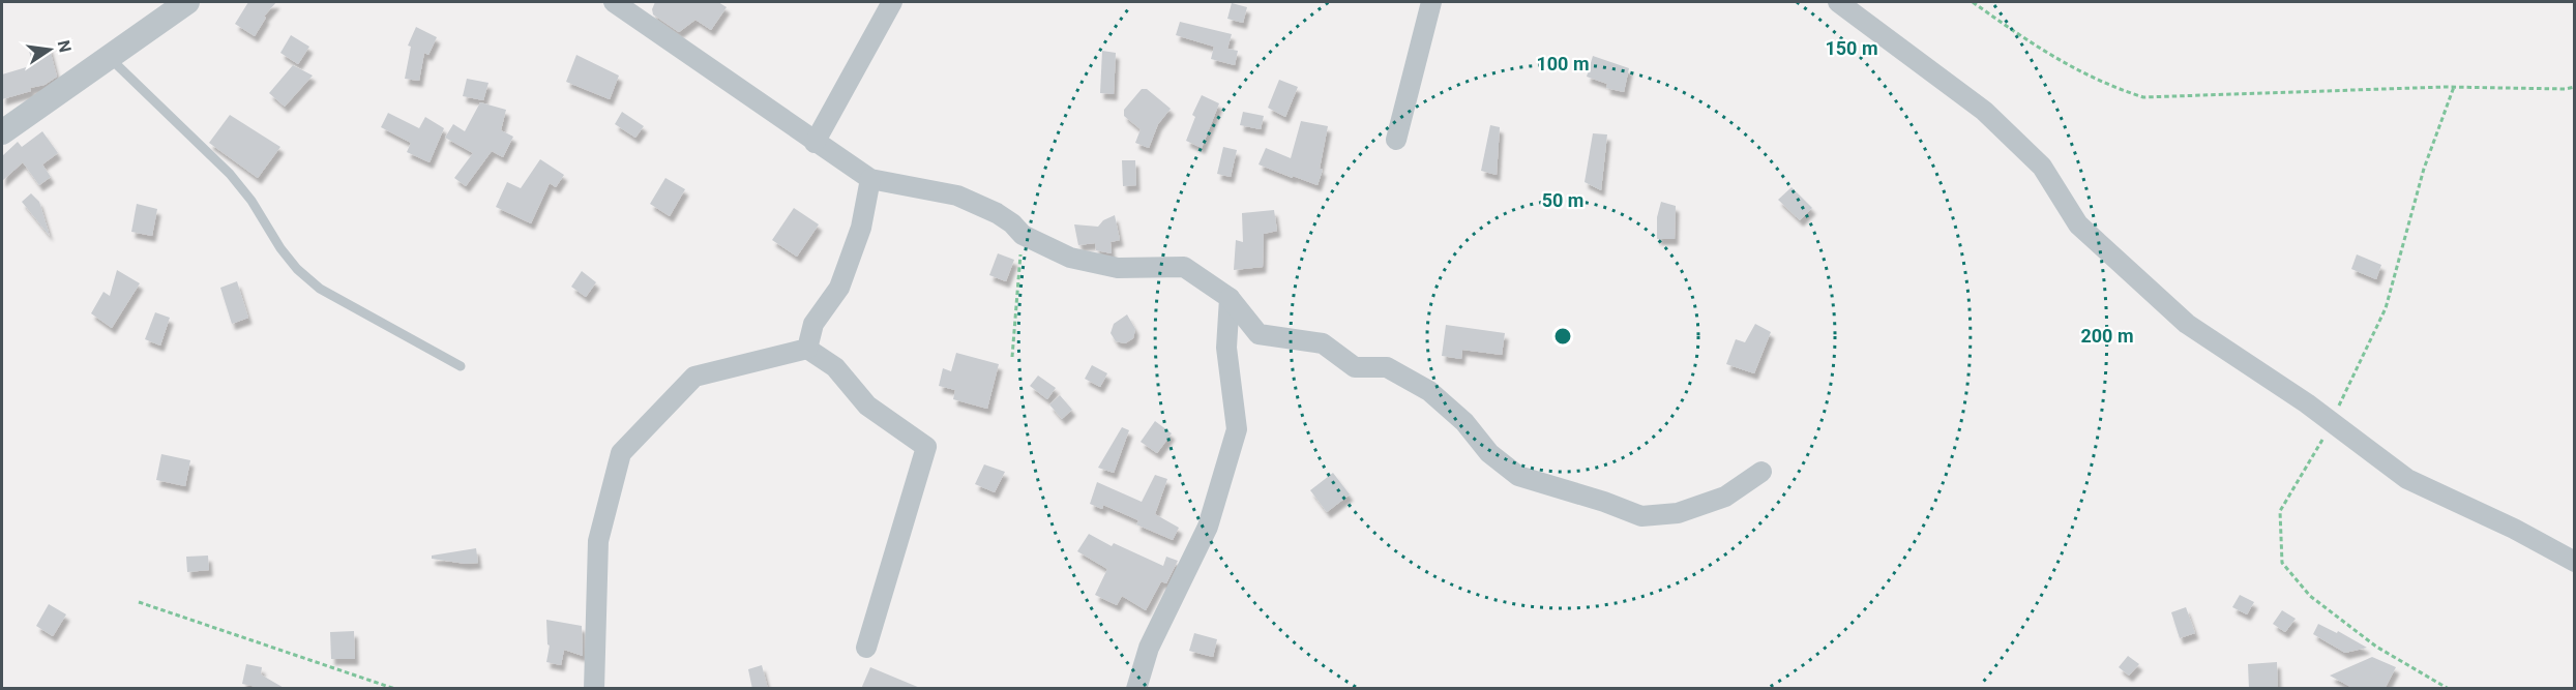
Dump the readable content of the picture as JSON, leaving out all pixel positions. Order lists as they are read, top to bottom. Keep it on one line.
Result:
{"north":"right","rings":["150 m","100 m","50 m","200 m"]}
